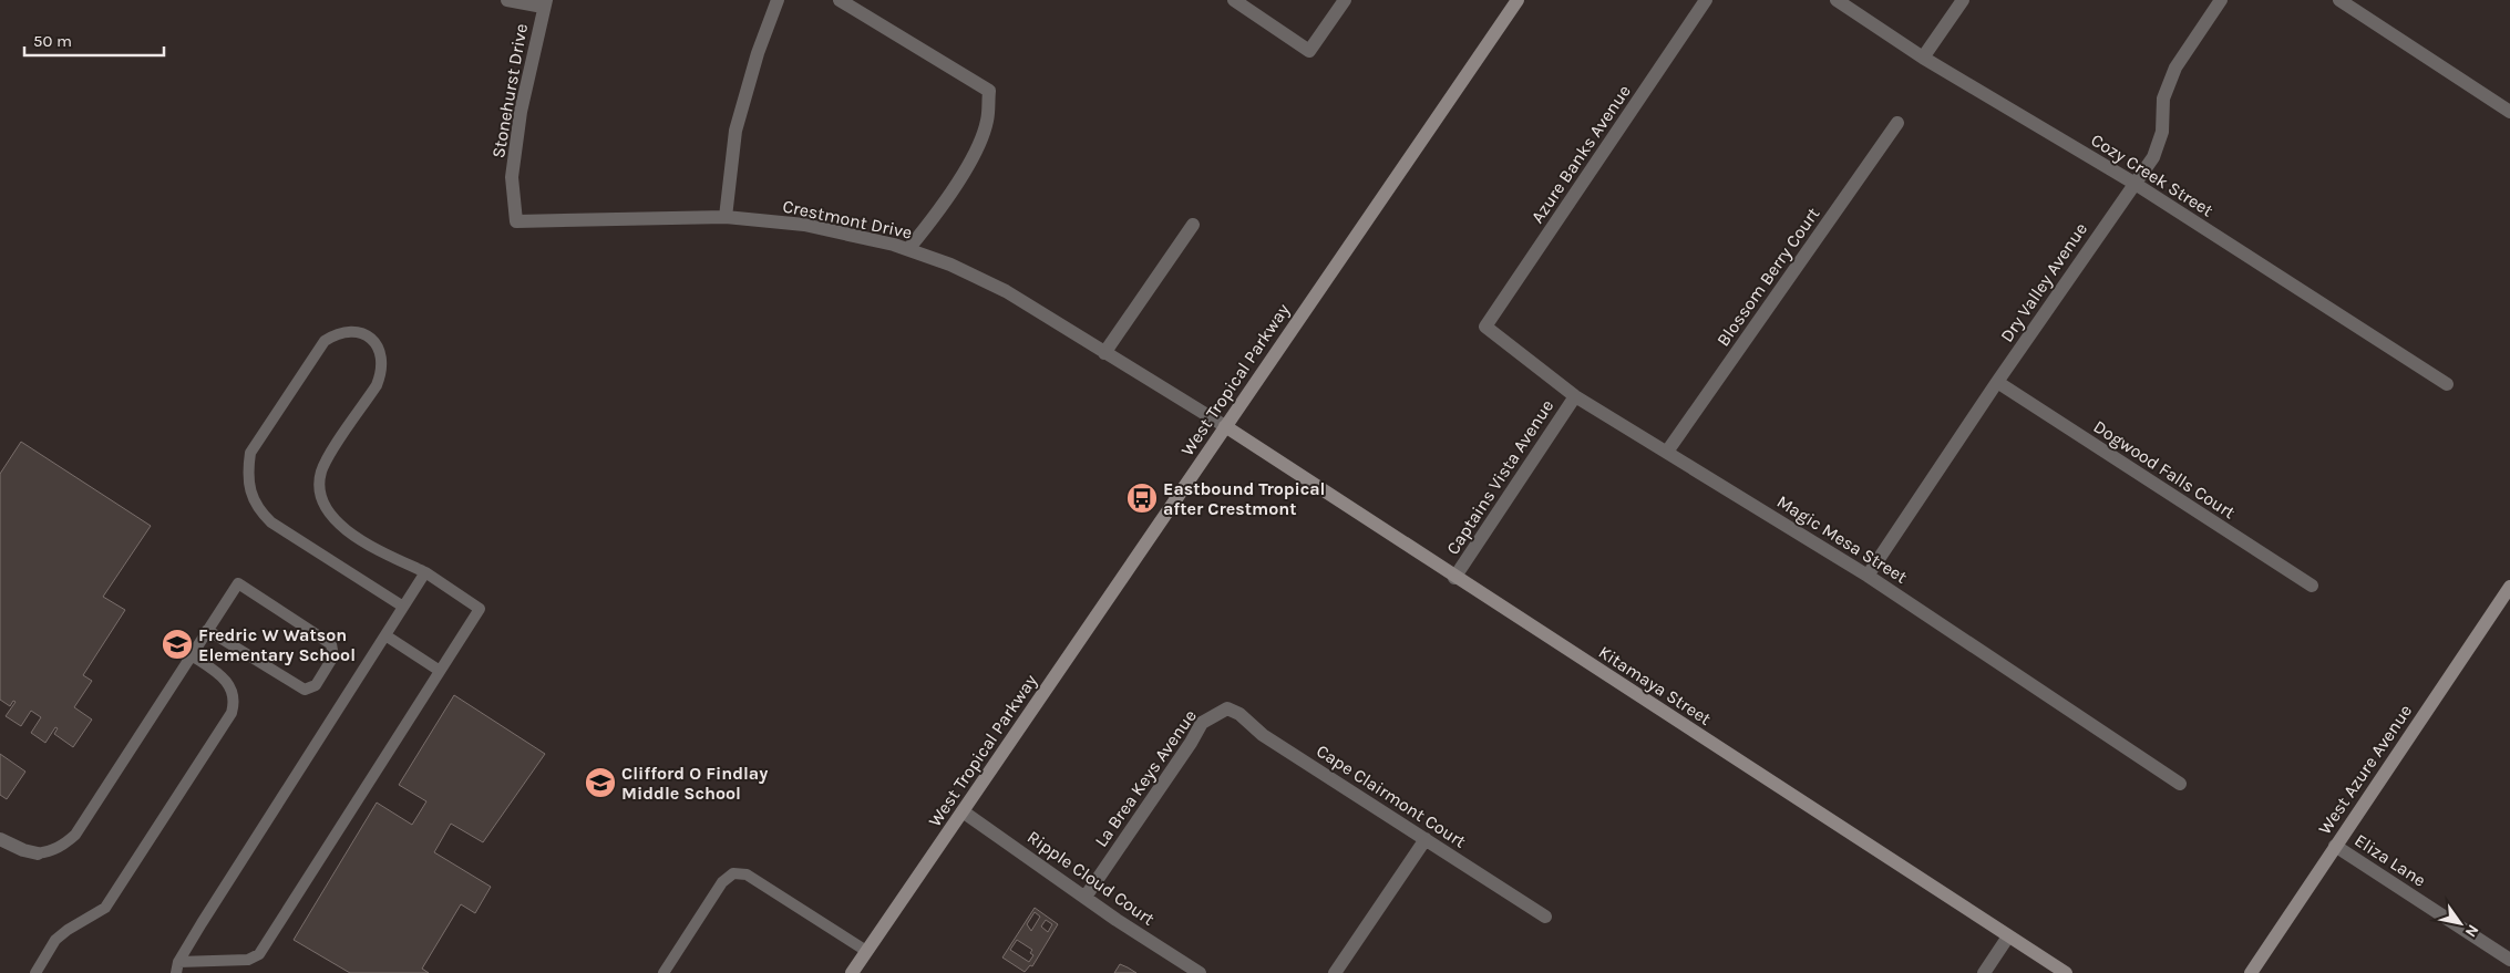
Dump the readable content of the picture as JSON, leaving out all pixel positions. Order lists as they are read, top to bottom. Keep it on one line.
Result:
{"streets":{"street":["Stonehurst Drive","Azure Banks Avenue","Cozy Creek Street","Crestmont Drive","Blossom Berry Court","Dry Valley Avenue","West Tropical Parkway","Dogwood Falls Court","Captains Vista Avenue","Magic Mesa Street","Kitamaya Street","West Azure Avenue","La Brea Keys Avenue","Cape Clairmont Court","Eliza Lane","Ripple Cloud Court"]},"crossings":[["Stonehurst Drive","Crestmont Drive"],["Azure Banks Avenue","Magic Mesa Street"],["Cozy Creek Street","Dry Valley Avenue"],["Crestmont Drive","West Tropical Parkway"],["Crestmont Drive","Kitamaya Street"],["Blossom Berry Court","Magic Mesa Street"],["Dry Valley Avenue","Dogwood Falls Court"],["Dry Valley Avenue","Magic Mesa Street"],["West Tropical Parkway","Kitamaya Street"],["West Tropical Parkway","Ripple Cloud Court"],["Captains Vista Avenue","Magic Mesa Street"],["Captains Vista Avenue","Kitamaya Street"],["West Azure Avenue","Eliza Lane"],["La Brea Keys Avenue","Cape Clairmont Court"],["La Brea Keys Avenue","Ripple Cloud Court"]],"places":{"bus stop":["Eastbound Tropical after Crestmont"],"school or university":["Fredric W Watson Elementary School","Clifford O Findlay Middle School"]},"scale_bar":"50 m","north":"bottom right"}
